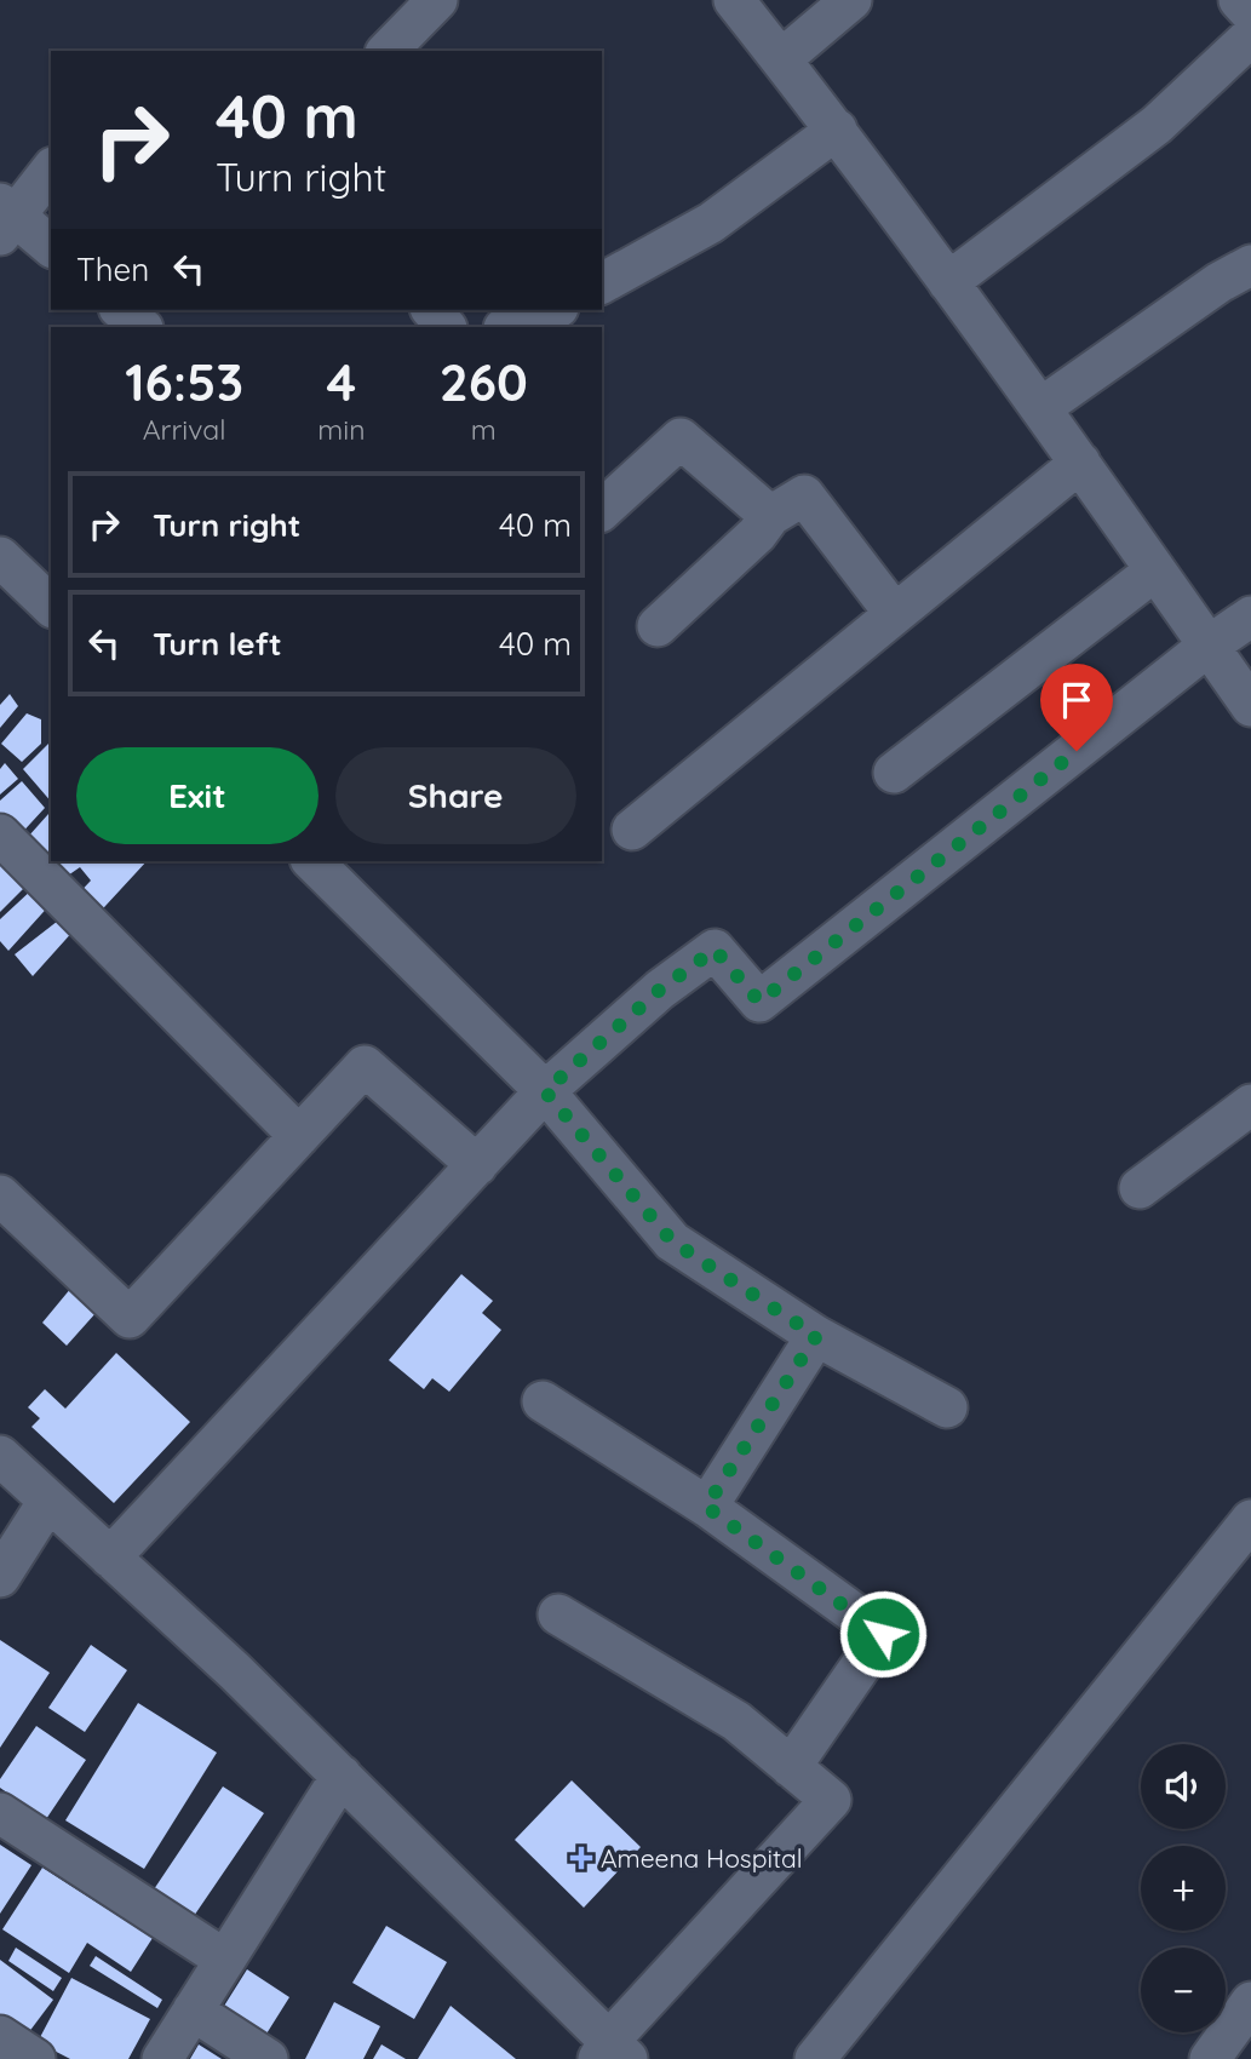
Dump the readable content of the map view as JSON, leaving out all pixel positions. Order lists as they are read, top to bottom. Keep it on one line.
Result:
{"places":{"health":["Ameena Hospital"]},"page":{"turn":["40 m","Turn right"],"then":"Then","eta":["16:53","Arrival","4","min","260","m"],"list":[{"name":"Turn right","value":"40 m"},{"name":"Turn left","value":"40 m"}],"buttons":["Exit","Share"],"map_buttons":["+","−"]}}
